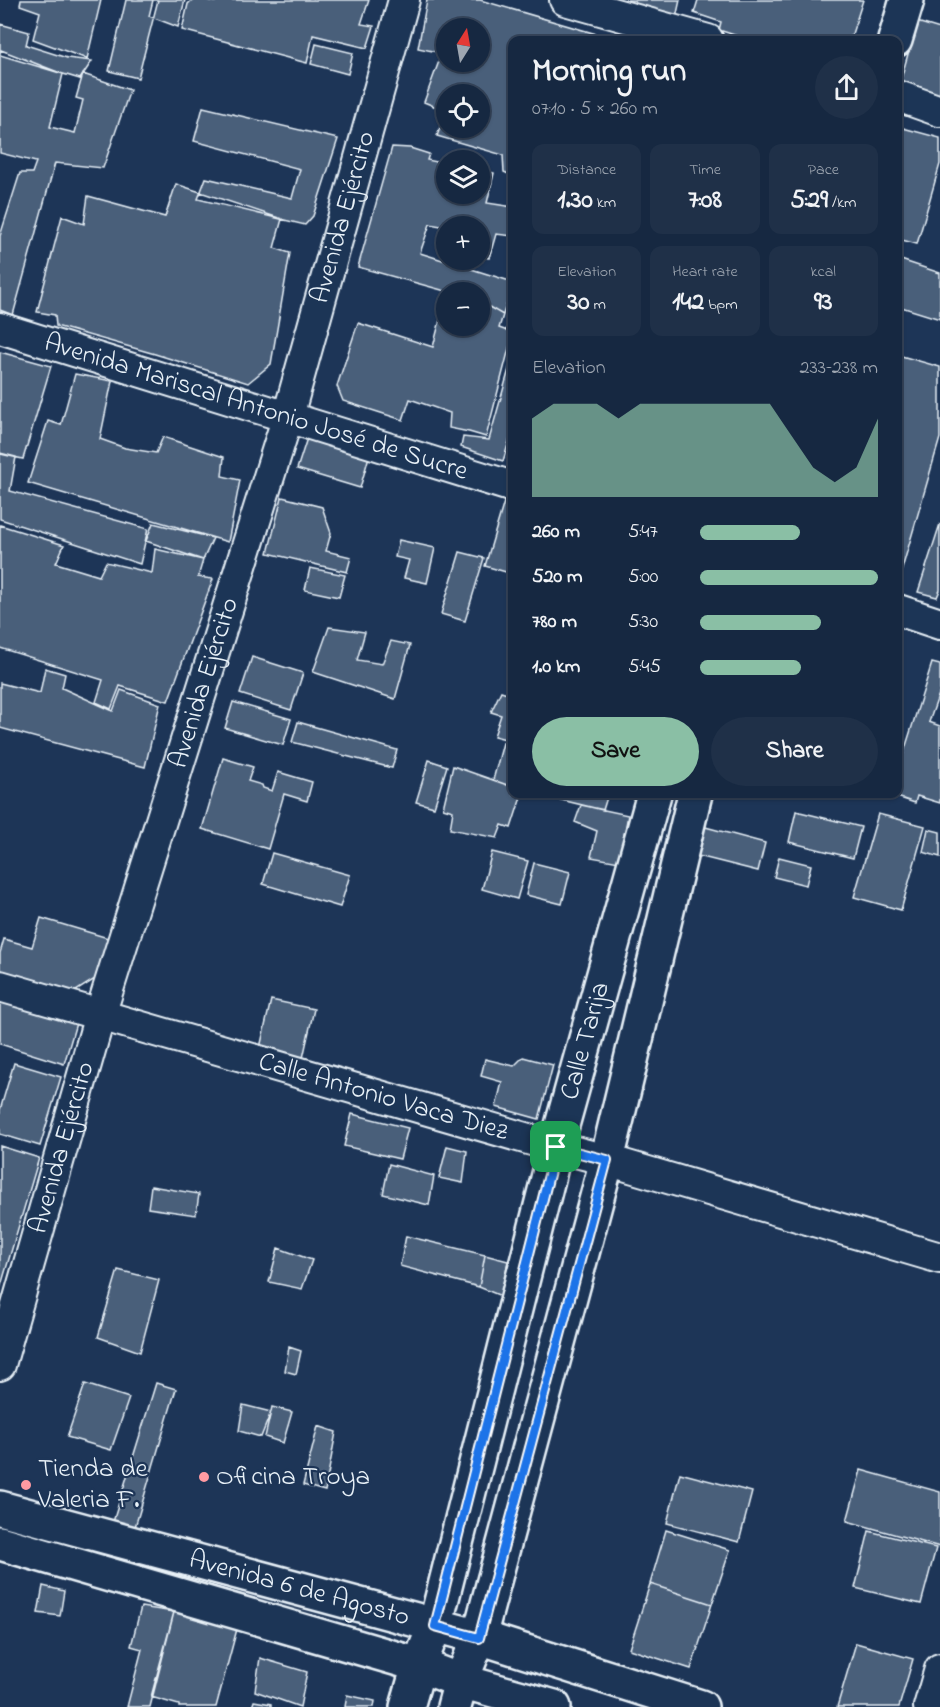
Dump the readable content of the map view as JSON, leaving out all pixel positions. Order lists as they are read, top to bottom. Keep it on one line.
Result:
{"streets":{"street":["Avenida Ejército","Avenida Mariscal Antonio José de Sucre","Calle Tarija","Calle Antonio Vaca Diez","Avenida 6 de Agosto"]},"crossings":[["Avenida Ejército","Avenida Mariscal Antonio José de Sucre"],["Avenida Ejército","Calle Antonio Vaca Diez"],["Calle Tarija","Calle Antonio Vaca Diez"],["Calle Tarija","Avenida 6 de Agosto"]],"places":["Oficina Troya","Tienda de Valeria F."],"north":"top","page":{"map_buttons":["+","−"],"heading":["Morning run","07:10 · 5 × 260 m"],"stats":[["Distance","1.30 km"],["Time","7:08"],["Pace","5:29 /km"],["Elevation","30 m"],["Heart rate","142 bpm"],["kcal","93"]],"chart":["Elevation","233–238 m"],"list":[{"name":"260 m","note":"5:47"},{"name":"520 m","note":"5:00"},{"name":"780 m","note":"5:30"},{"name":"1.0 km","note":"5:45"}],"buttons":["Save","Share"]}}
